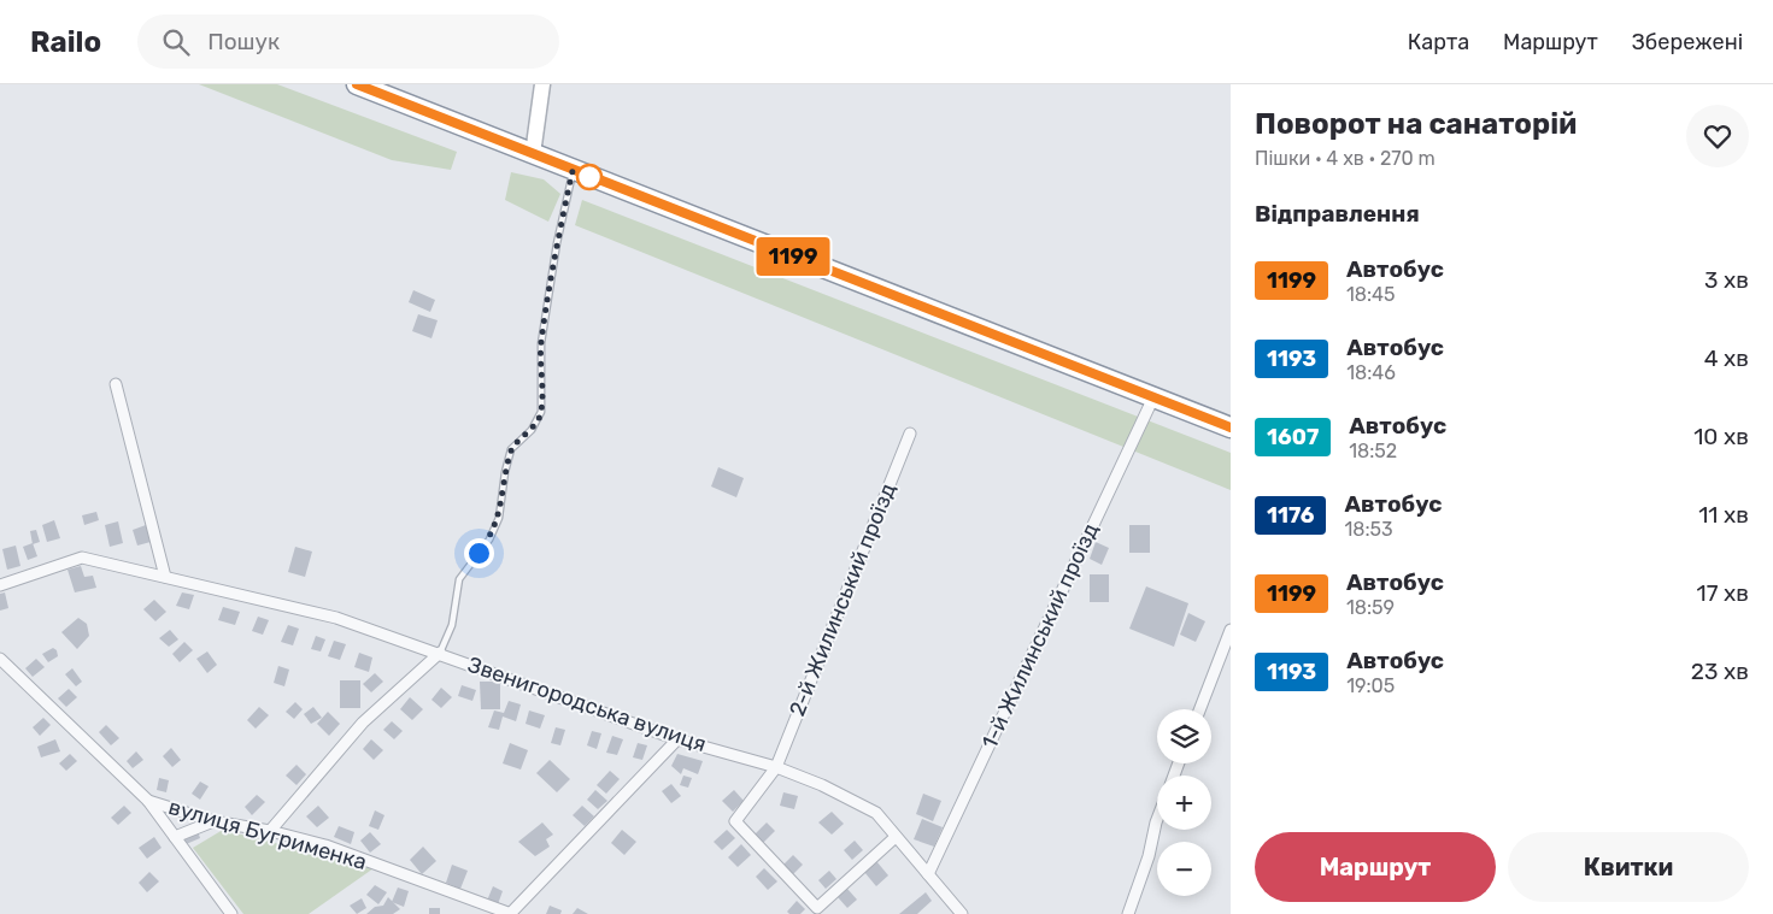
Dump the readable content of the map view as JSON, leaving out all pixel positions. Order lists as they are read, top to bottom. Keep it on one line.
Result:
{"streets":{"street":["2-й Жилинський проїзд","1-й Жилинський проїзд","Звенигородська вулиця","вулиця Бугрименка"]},"crossings":[["2-й Жилинський проїзд","Звенигородська вулиця"],["1-й Жилинський проїзд","Звенигородська вулиця"]],"lines":["bus line 1199"],"page":{"header":"Railo","search":"Пошук","nav":["Карта","Маршрут","Збережені"],"on_map":"1199","heading":[["Поворот на санаторій","Пішки · 4 хв · 270 m"],"Відправлення"],"list":[{"mark":"1199","name":"Автобус","note":"18:45","value":"3 хв"},{"mark":"1193","name":"Автобус","note":"18:46","value":"4 хв"},{"mark":"1607","name":"Автобус","note":"18:52","value":"10 хв"},{"mark":"1176","name":"Автобус","note":"18:53","value":"11 хв"},{"mark":"1199","name":"Автобус","note":"18:59","value":"17 хв"},{"mark":"1193","name":"Автобус","note":"19:05","value":"23 хв"}],"map_buttons":["+","−"],"buttons":["Маршрут","Квитки"]}}
